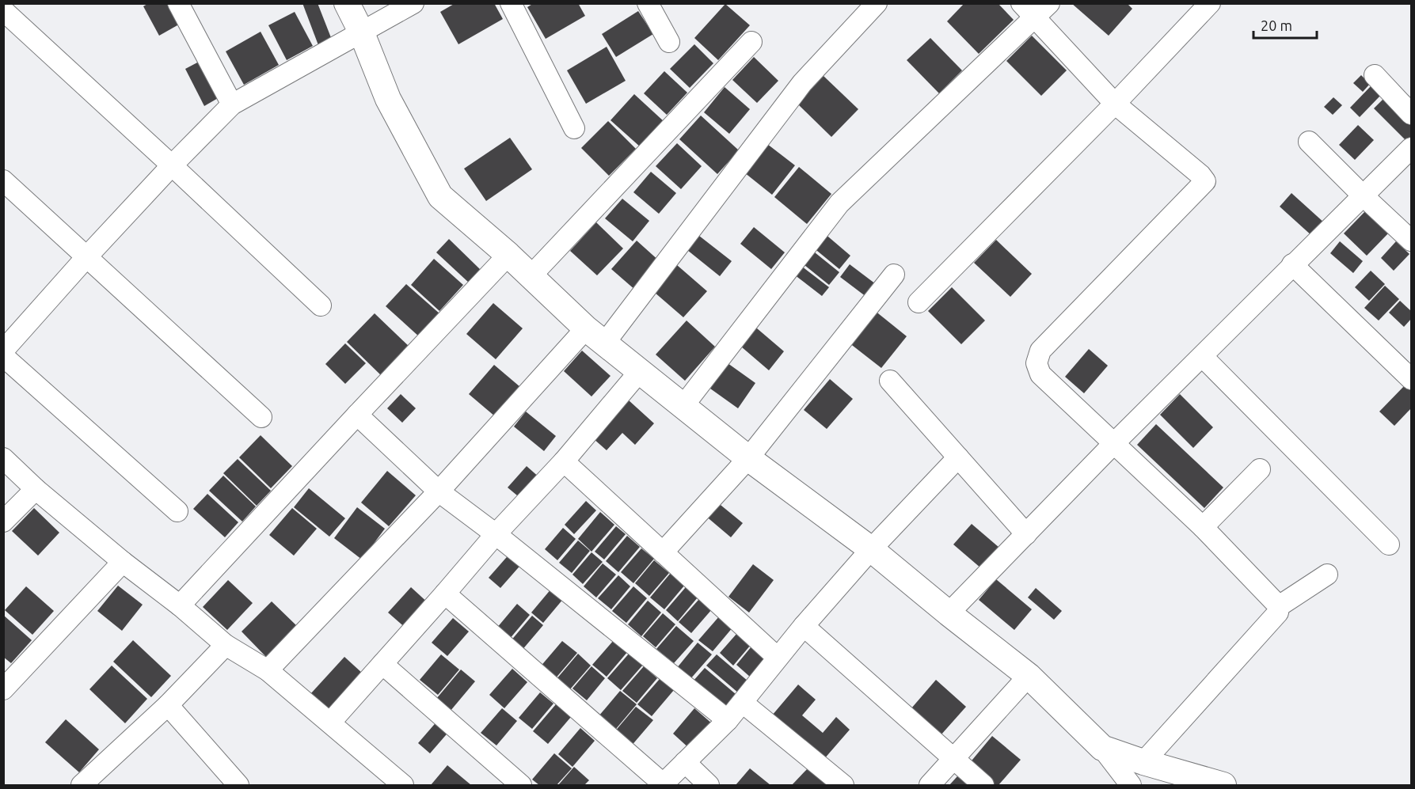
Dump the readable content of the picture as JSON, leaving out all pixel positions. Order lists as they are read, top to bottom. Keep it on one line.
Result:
{"scale_bar":"20 m"}
